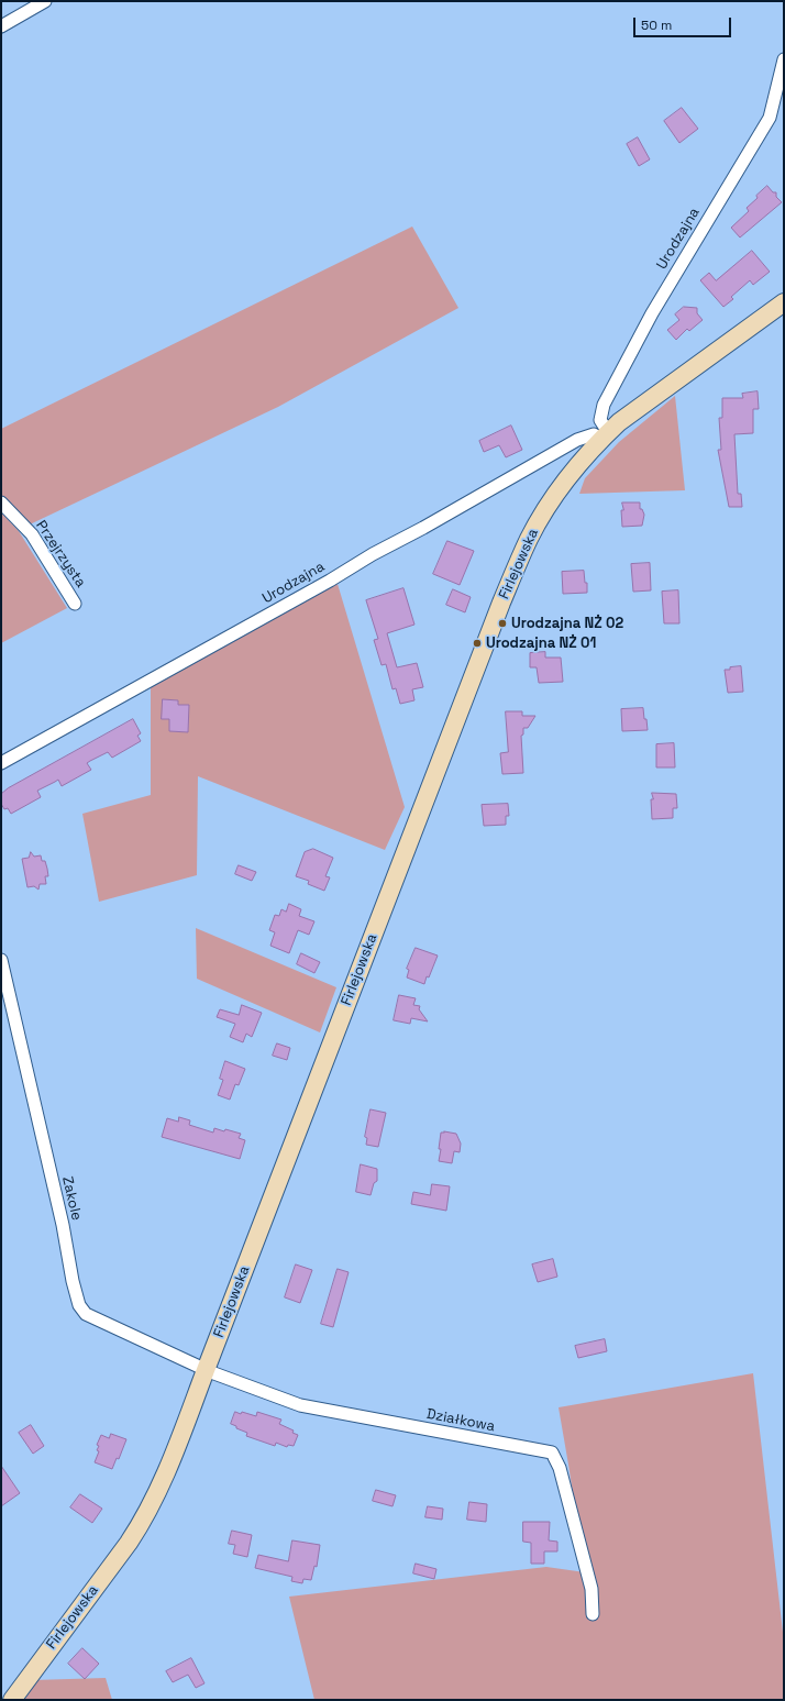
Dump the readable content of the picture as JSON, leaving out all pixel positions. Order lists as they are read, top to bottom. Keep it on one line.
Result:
{"streets":{"street":["Urodzajna","Przejrzysta","Firlejowska","Zakole","Działkowa"]},"crossings":[["Urodzajna","Firlejowska"],["Firlejowska","Zakole"],["Firlejowska","Działkowa"],["Zakole","Działkowa"]],"places":["Urodzajna NŻ 02","Urodzajna NŻ 01"],"scale_bar":"50 m"}
